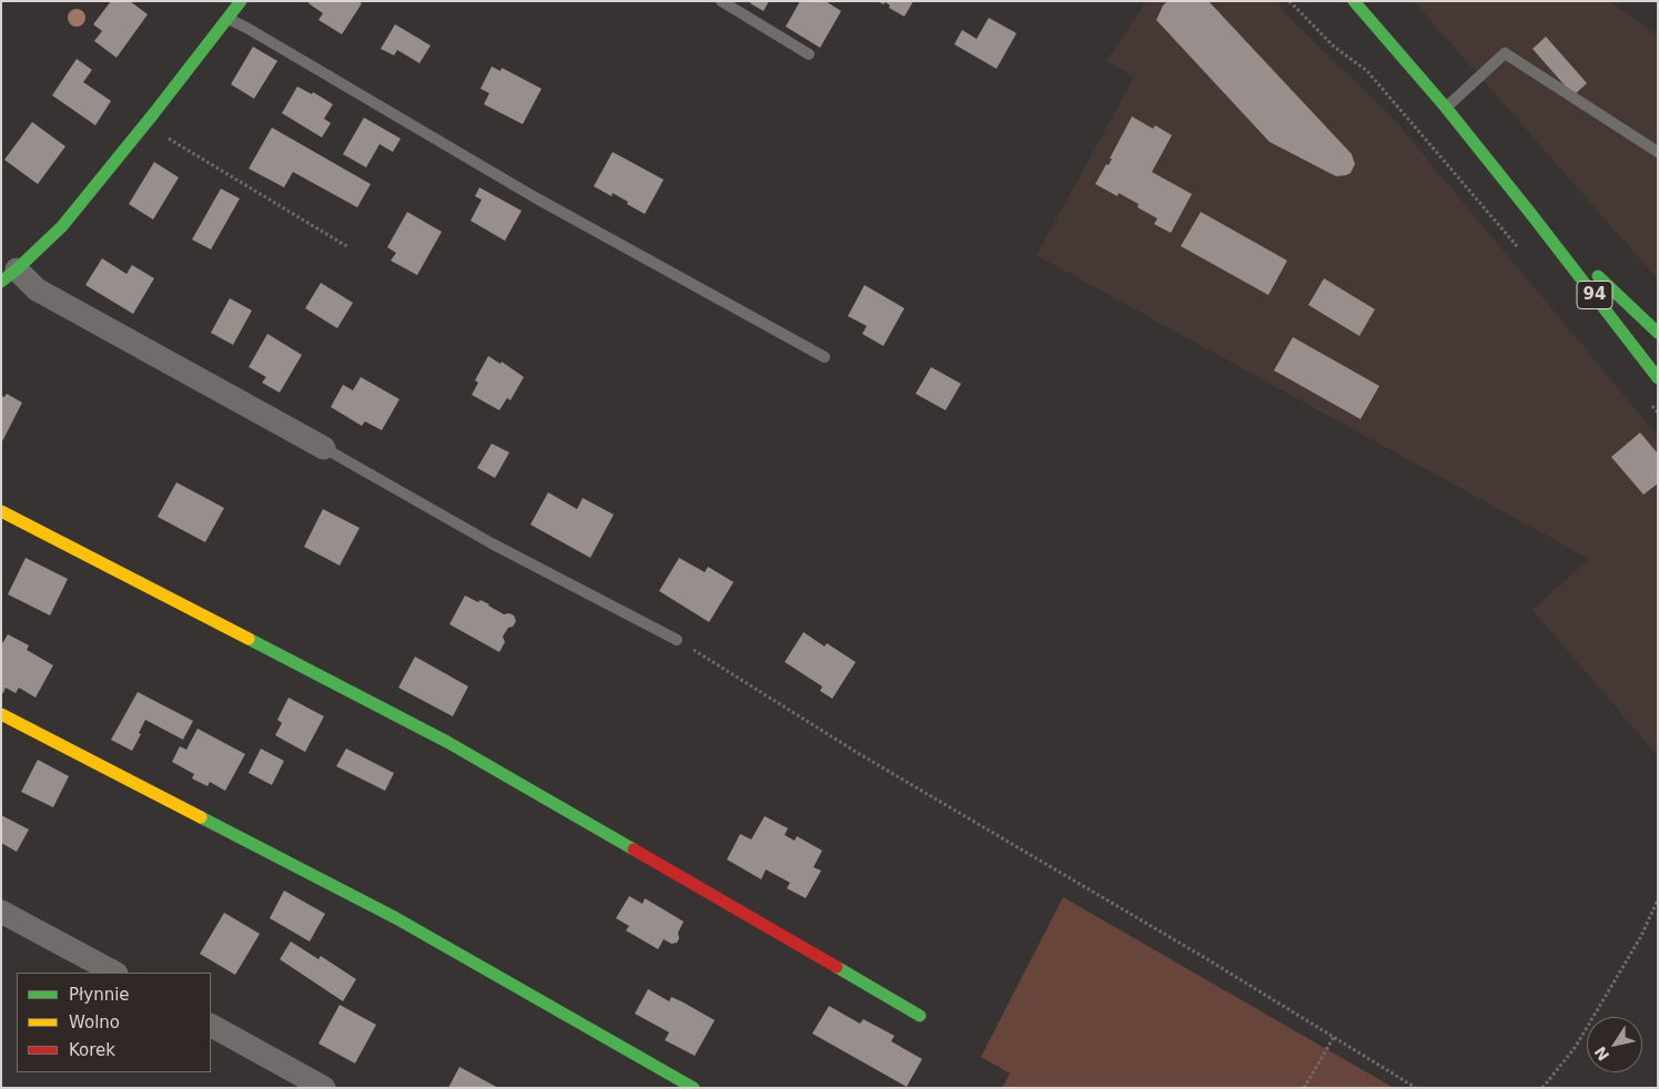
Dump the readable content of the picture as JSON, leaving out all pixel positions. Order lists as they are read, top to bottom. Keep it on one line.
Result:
{"streets":{"street":["94"]},"legend":["Płynnie","Wolno","Korek"],"north":"bottom left"}
